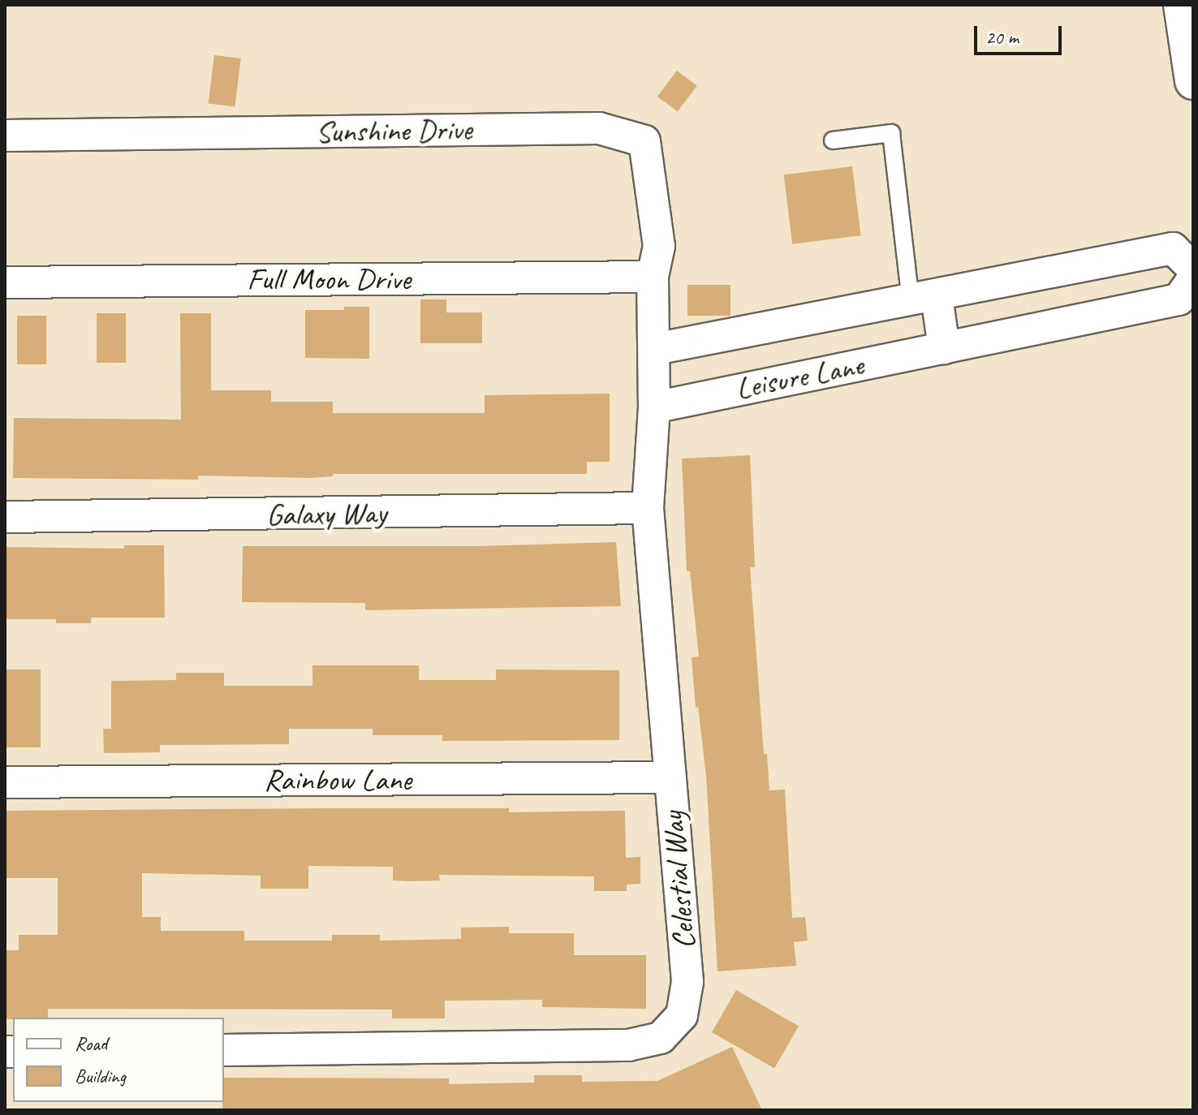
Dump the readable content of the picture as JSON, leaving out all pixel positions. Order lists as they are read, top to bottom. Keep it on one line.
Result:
{"streets":{"street":["Sunshine Drive","Full Moon Drive","Leisure Lane","Galaxy Way","Rainbow Lane","Celestial Way"]},"crossings":[["Sunshine Drive","Full Moon Drive"],["Sunshine Drive","Celestial Way"],["Full Moon Drive","Celestial Way"],["Leisure Lane","Celestial Way"],["Galaxy Way","Celestial Way"],["Rainbow Lane","Celestial Way"]],"legend":["Road","Building"],"scale_bar":"20 m"}
